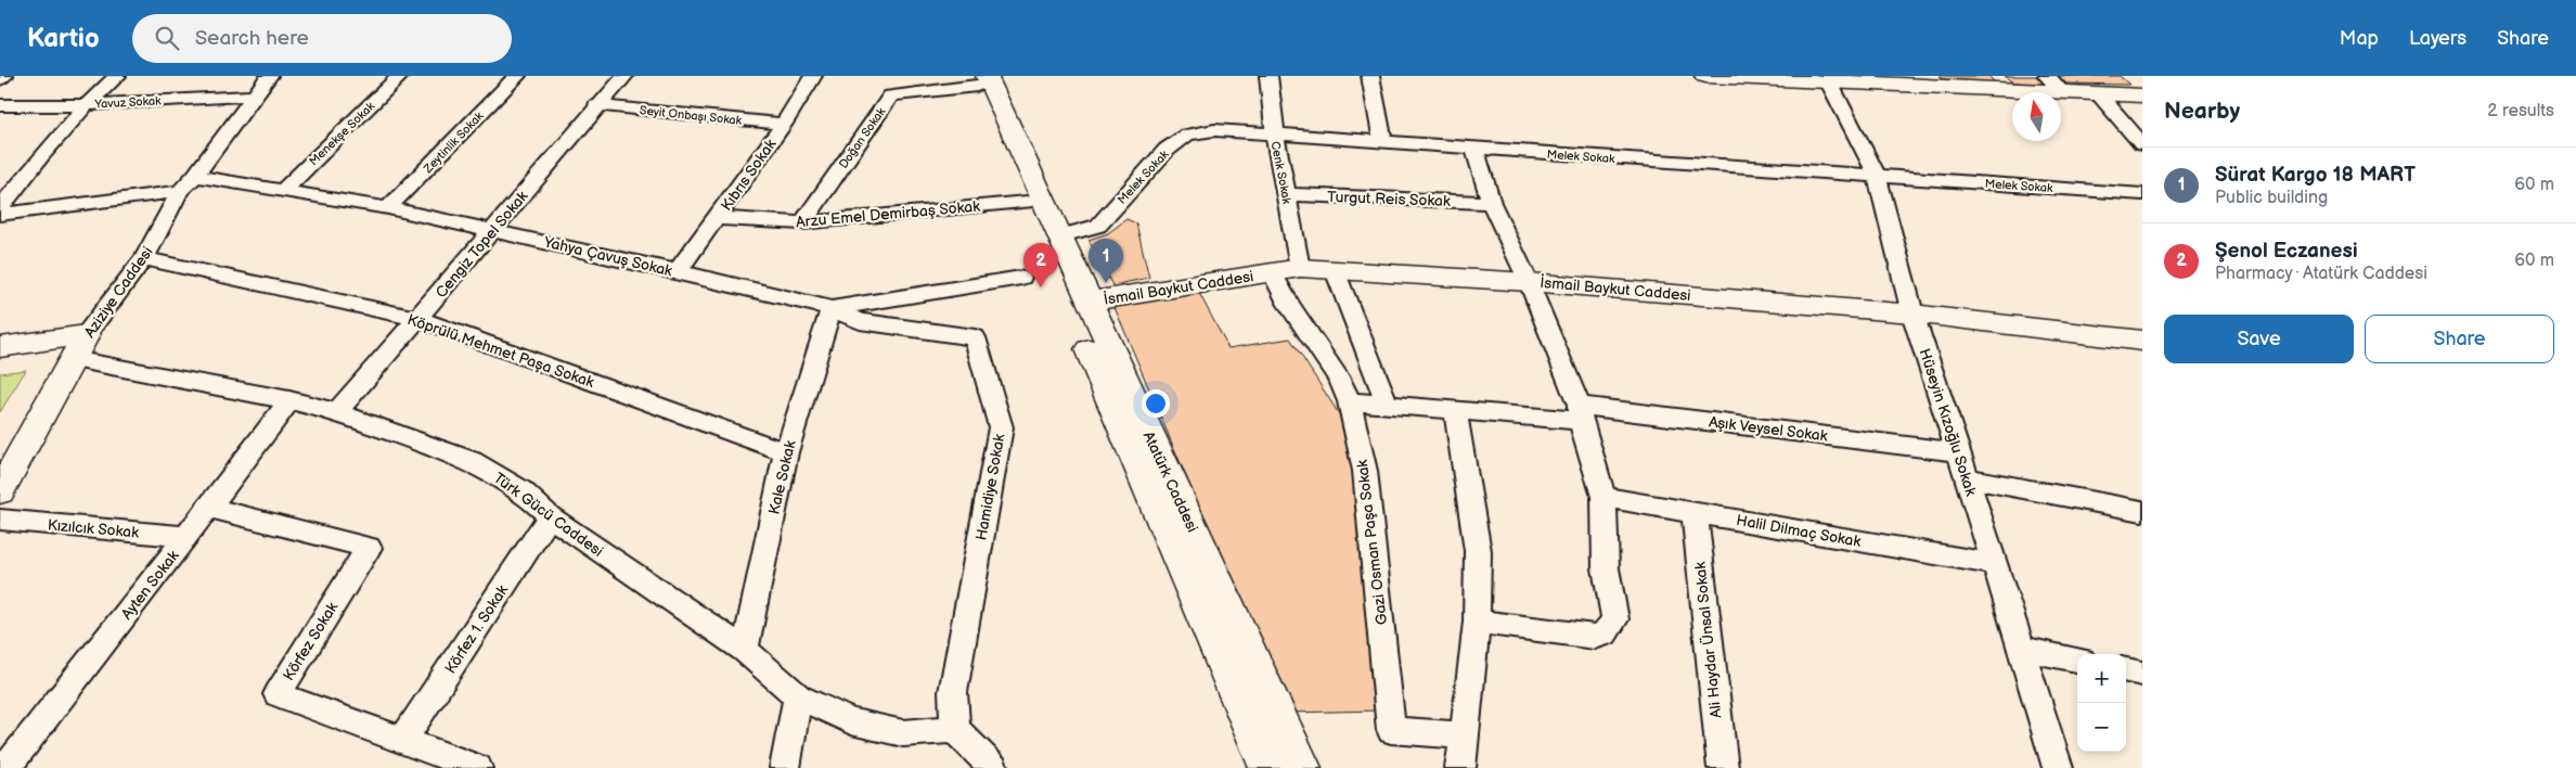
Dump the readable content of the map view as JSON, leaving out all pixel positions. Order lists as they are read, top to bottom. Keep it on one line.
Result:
{"streets":{"main road":["İsmail Baykut Caddesi","Aziziye Caddesi","Atatürk Caddesi"],"street":["Yavuz Sokak","Seyit Onbaşı Sokak","Menekşe Sokak","Doğan Sokak","Zeytinlik Sokak","Melek Sokak","Cenk Sokak","Kıbrıs Sokak","Turgut Reis Sokak","Arzu Emel Demirbaş Sokak","Cengiz Topel Sokak","Yahya Çavuş Sokak","Köprülü Mehmet Paşa Sokak","Hüseyin Kızoğlu Sokak","Aşık Veysel Sokak","Kale Sokak","Hamidiye Sokak","Türk Gücü Caddesi","Kızılcık Sokak","Halil Dilmaç Sokak","Gazi Osman Paşa Sokak","Ayten Sokak","Körfez 1. Sokak","Ali Haydar Ünsal Sokak","Körfez Sokak"]},"crossings":[["Yavuz Sokak","Aziziye Caddesi"],["Seyit Onbaşı Sokak","Kıbrıs Sokak"],["Seyit Onbaşı Sokak","Cengiz Topel Sokak"],["Menekşe Sokak","Yahya Çavuş Sokak"],["Doğan Sokak","Arzu Emel Demirbaş Sokak"],["Doğan Sokak","Atatürk Caddesi"],["Zeytinlik Sokak","Yahya Çavuş Sokak"],["Melek Sokak","Cenk Sokak"],["Melek Sokak","Hüseyin Kızoğlu Sokak"],["Melek Sokak","Atatürk Caddesi"],["Cenk Sokak","Turgut Reis Sokak"],["Cenk Sokak","İsmail Baykut Caddesi"],["Kıbrıs Sokak","Arzu Emel Demirbaş Sokak"],["Kıbrıs Sokak","Yahya Çavuş Sokak"],["Arzu Emel Demirbaş Sokak","Atatürk Caddesi"],["Cengiz Topel Sokak","Yahya Çavuş Sokak"],["Cengiz Topel Sokak","Köprülü Mehmet Paşa Sokak"],["Cengiz Topel Sokak","Türk Gücü Caddesi"],["Yahya Çavuş Sokak","Aziziye Caddesi"],["Yahya Çavuş Sokak","Kale Sokak"],["Yahya Çavuş Sokak","Hamidiye Sokak"],["İsmail Baykut Caddesi","Hüseyin Kızoğlu Sokak"],["İsmail Baykut Caddesi","Atatürk Caddesi"],["İsmail Baykut Caddesi","Gazi Osman Paşa Sokak"],["Aziziye Caddesi","Köprülü Mehmet Paşa Sokak"],["Aziziye Caddesi","Türk Gücü Caddesi"],["Köprülü Mehmet Paşa Sokak","Kale Sokak"],["Hüseyin Kızoğlu Sokak","Aşık Veysel Sokak"],["Hüseyin Kızoğlu Sokak","Halil Dilmaç Sokak"],["Kale Sokak","Hamidiye Sokak"],["Kale Sokak","Türk Gücü Caddesi"],["Hamidiye Sokak","Türk Gücü Caddesi"],["Türk Gücü Caddesi","Ayten Sokak"],["Türk Gücü Caddesi","Körfez 1. Sokak"],["Kızılcık Sokak","Ayten Sokak"],["Halil Dilmaç Sokak","Ali Haydar Ünsal Sokak"],["Ayten Sokak","Körfez Sokak"],["Körfez 1. Sokak","Körfez Sokak"]],"north":"top","page":{"header":"Kartio","search":"Search here","nav":["Map","Layers","Share"],"heading":["Nearby","2 results"],"list":[{"mark":"1","name":"Sürat Kargo 18 MART","note":"Public building","value":"60 m"},{"mark":"2","name":"Şenol Eczanesi","note":"Pharmacy · Atatürk Caddesi","value":"60 m"}],"pins":["1","2"],"buttons":["Save","Share"],"map_buttons":["+","−"]}}
